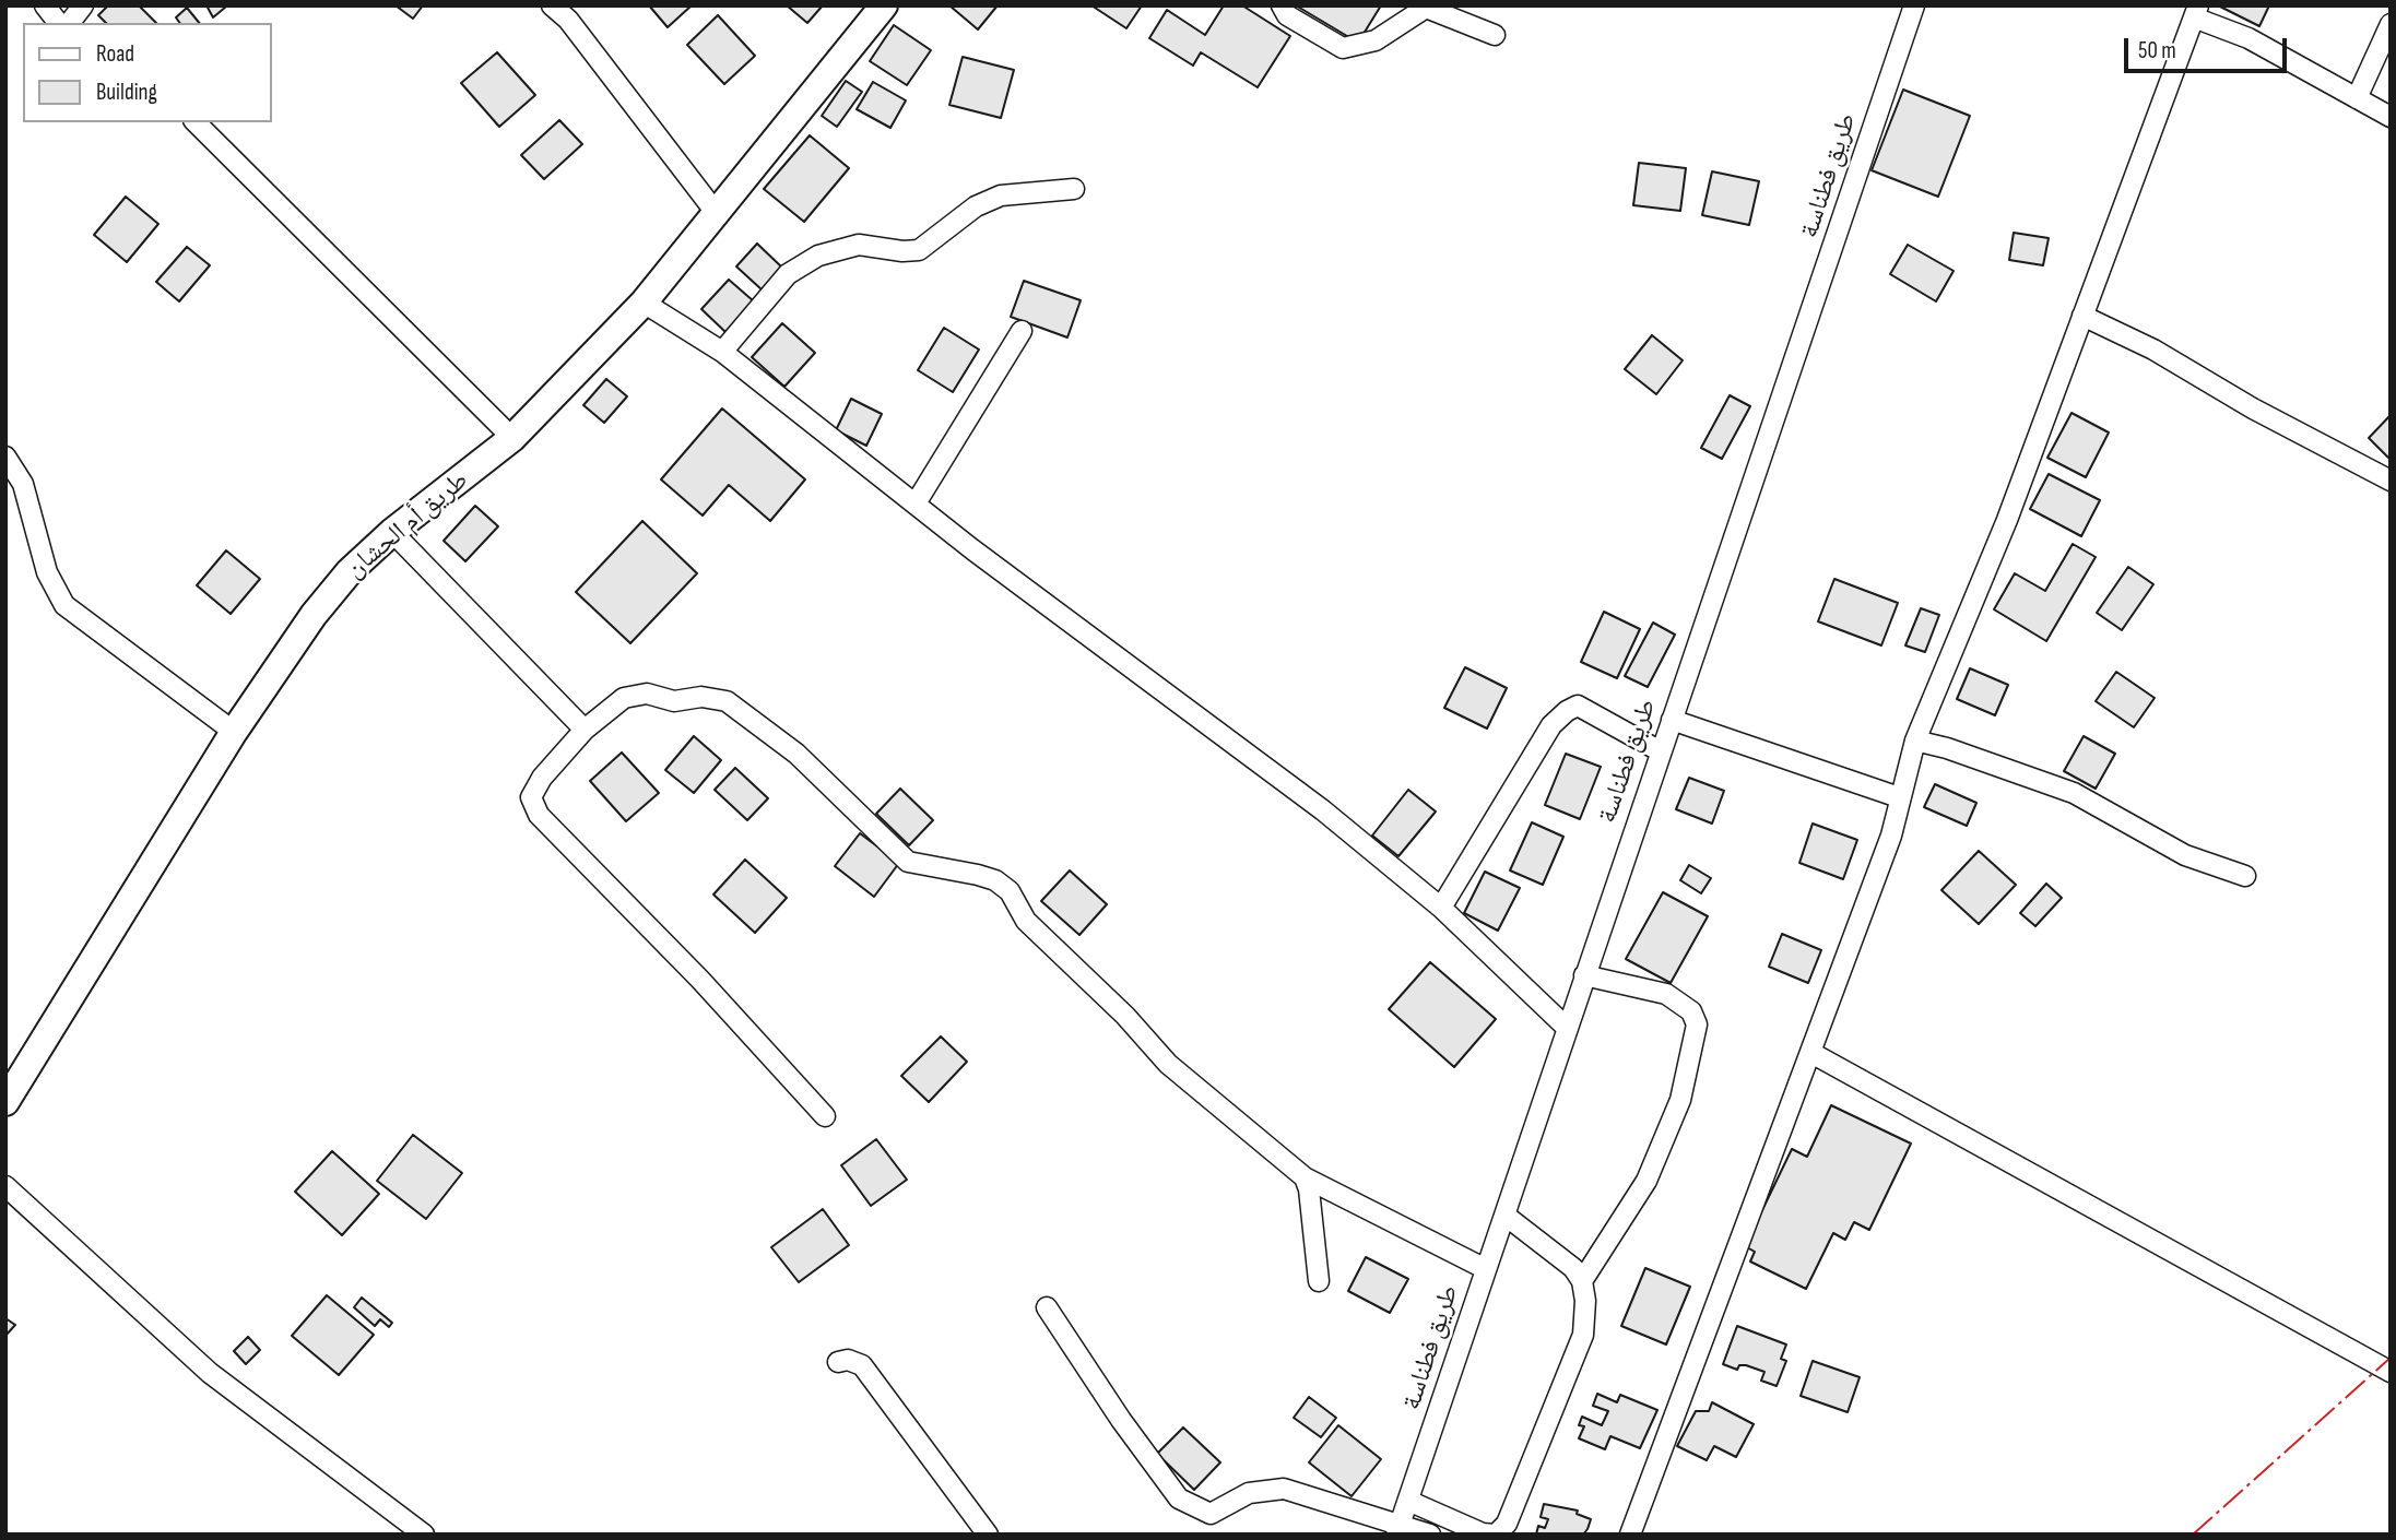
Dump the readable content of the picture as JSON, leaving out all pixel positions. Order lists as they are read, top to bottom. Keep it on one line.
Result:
{"streets":{"street":["طريق فطناسة","طريق أم الحشان"]},"legend":["Road","Building"],"scale_bar":"50 m"}
